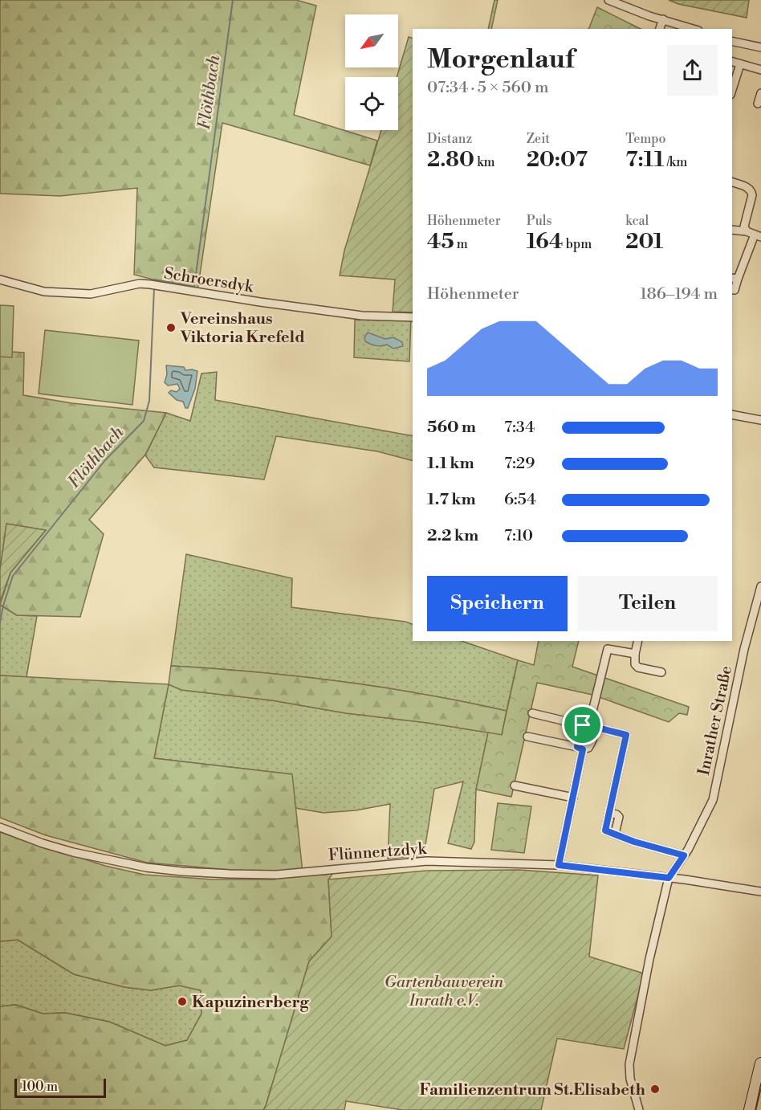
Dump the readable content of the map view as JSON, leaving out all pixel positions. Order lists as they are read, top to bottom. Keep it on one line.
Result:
{"streets":{"street":["Schroersdyk","Inrather Straße","Flünnertzdyk"]},"crossings":[["Inrather Straße","Flünnertzdyk"]],"water":["Flöthbach"],"parks":["Gartenbauverein Inrath e.V."],"places":["Vereinshaus Viktoria Krefeld","Kapuzinerberg","Familienzentrum St.Elisabeth"],"scale_bar":"100 m","north":"bottom left","page":{"heading":["Morgenlauf","07:34 · 5 × 560 m"],"stats":[["Distanz","2.80 km"],["Zeit","20:07"],["Tempo","7:11 /km"],["Höhenmeter","45 m"],["Puls","164 bpm"],["kcal","201"]],"chart":["Höhenmeter","186–194 m"],"list":[{"name":"560 m","note":"7:34"},{"name":"1.1 km","note":"7:29"},{"name":"1.7 km","note":"6:54"},{"name":"2.2 km","note":"7:10"}],"buttons":["Speichern","Teilen"],"scale":"100 m"}}
